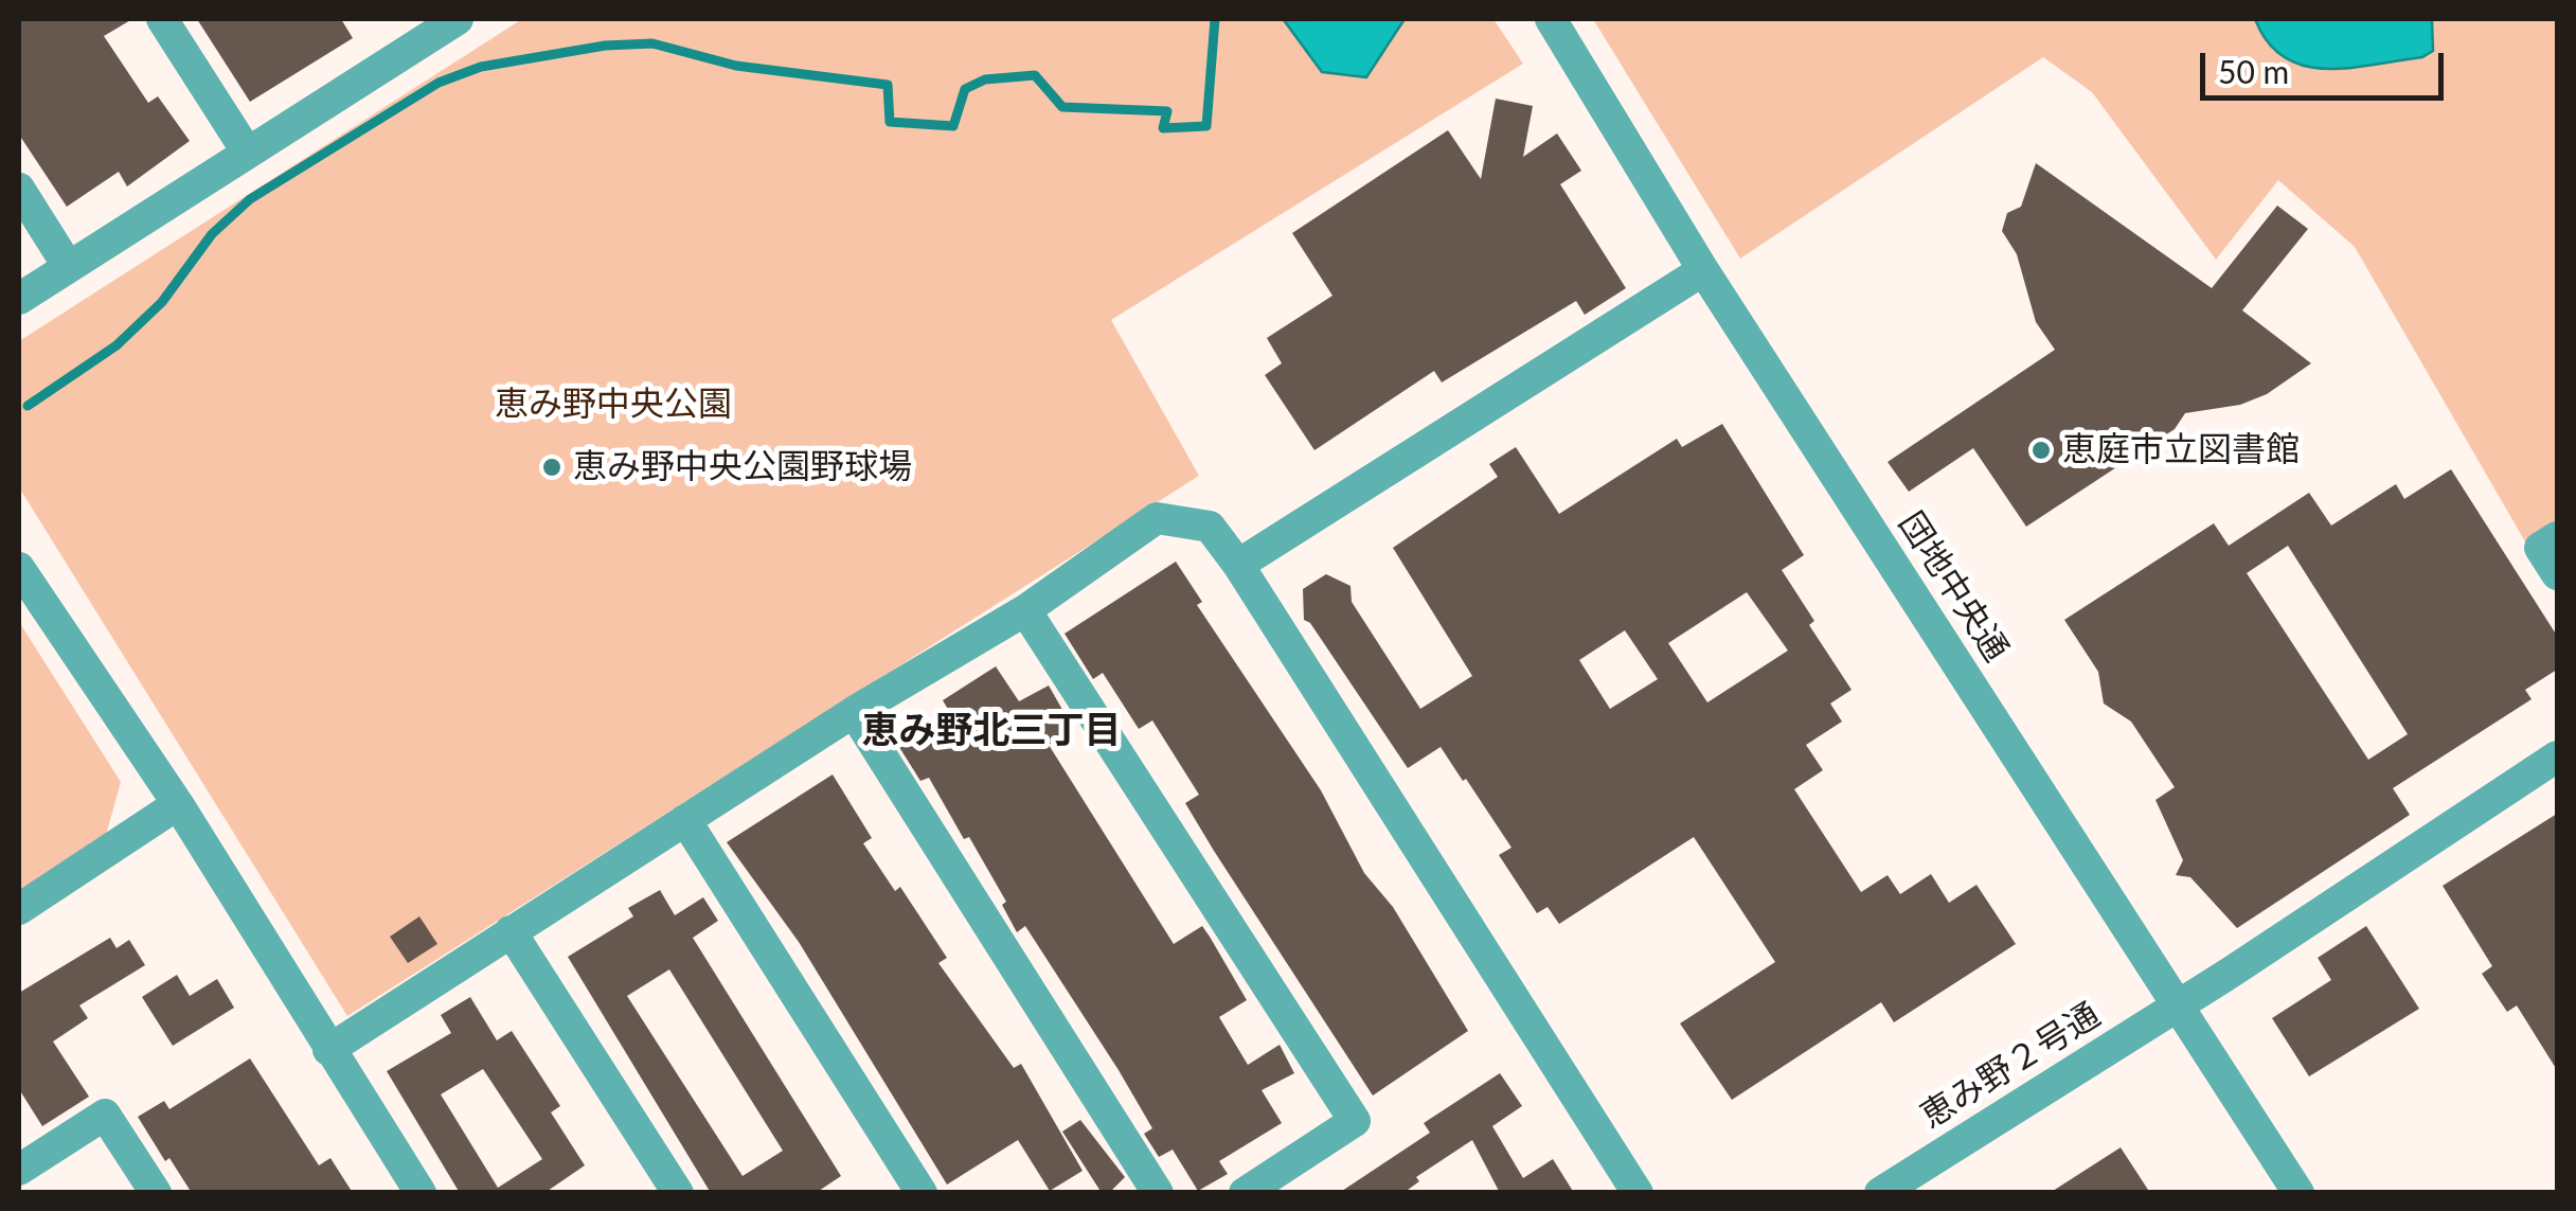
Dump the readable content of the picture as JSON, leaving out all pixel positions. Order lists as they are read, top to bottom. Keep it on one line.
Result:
{"streets":{"street":["団地中央通","恵み野２号通"]},"crossings":[["団地中央通","恵み野２号通"]],"districts":["恵み野北三丁目"],"parks":["恵み野中央公園"],"places":["恵庭市立図書館","恵み野中央公園野球場"],"scale_bar":"50 m"}
